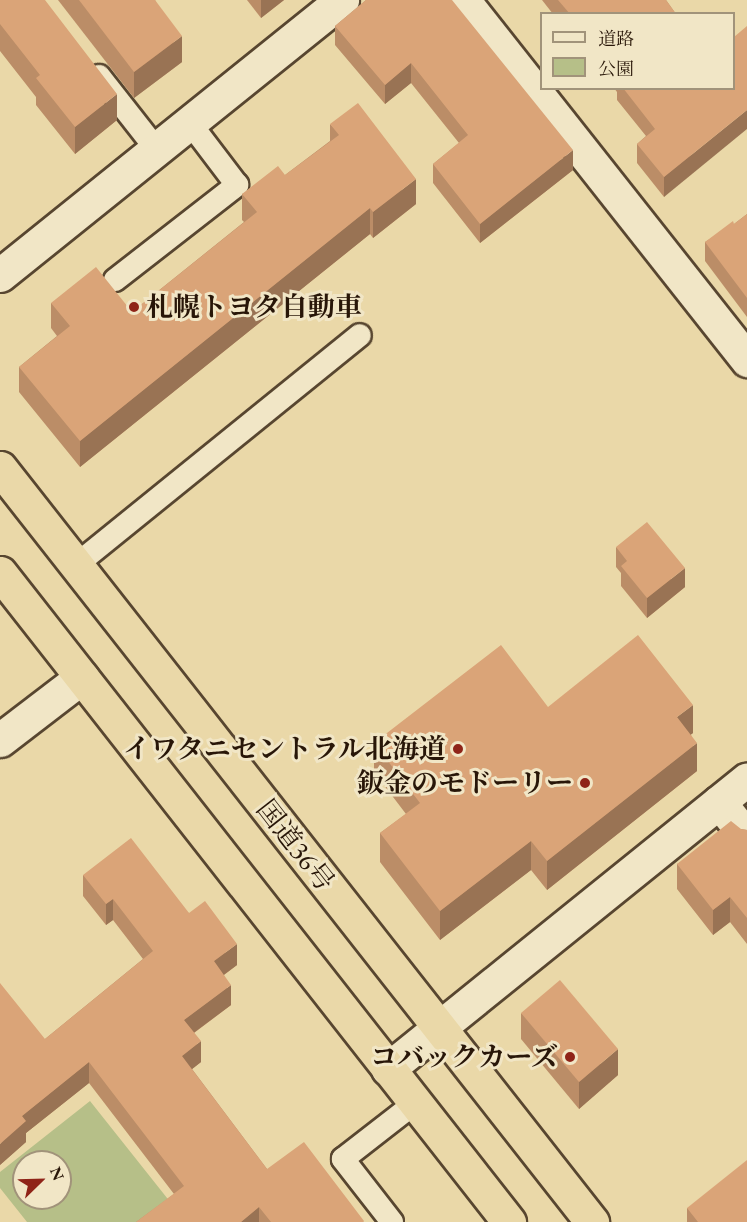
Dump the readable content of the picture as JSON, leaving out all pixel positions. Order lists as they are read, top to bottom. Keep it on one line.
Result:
{"streets":{"highway":["国道36号"]},"places":["札幌トヨタ自動車","イワタニセントラル北海道","鈑金のモドーリー","コバックカーズ"],"legend":["道路","公園"],"north":"top right"}
